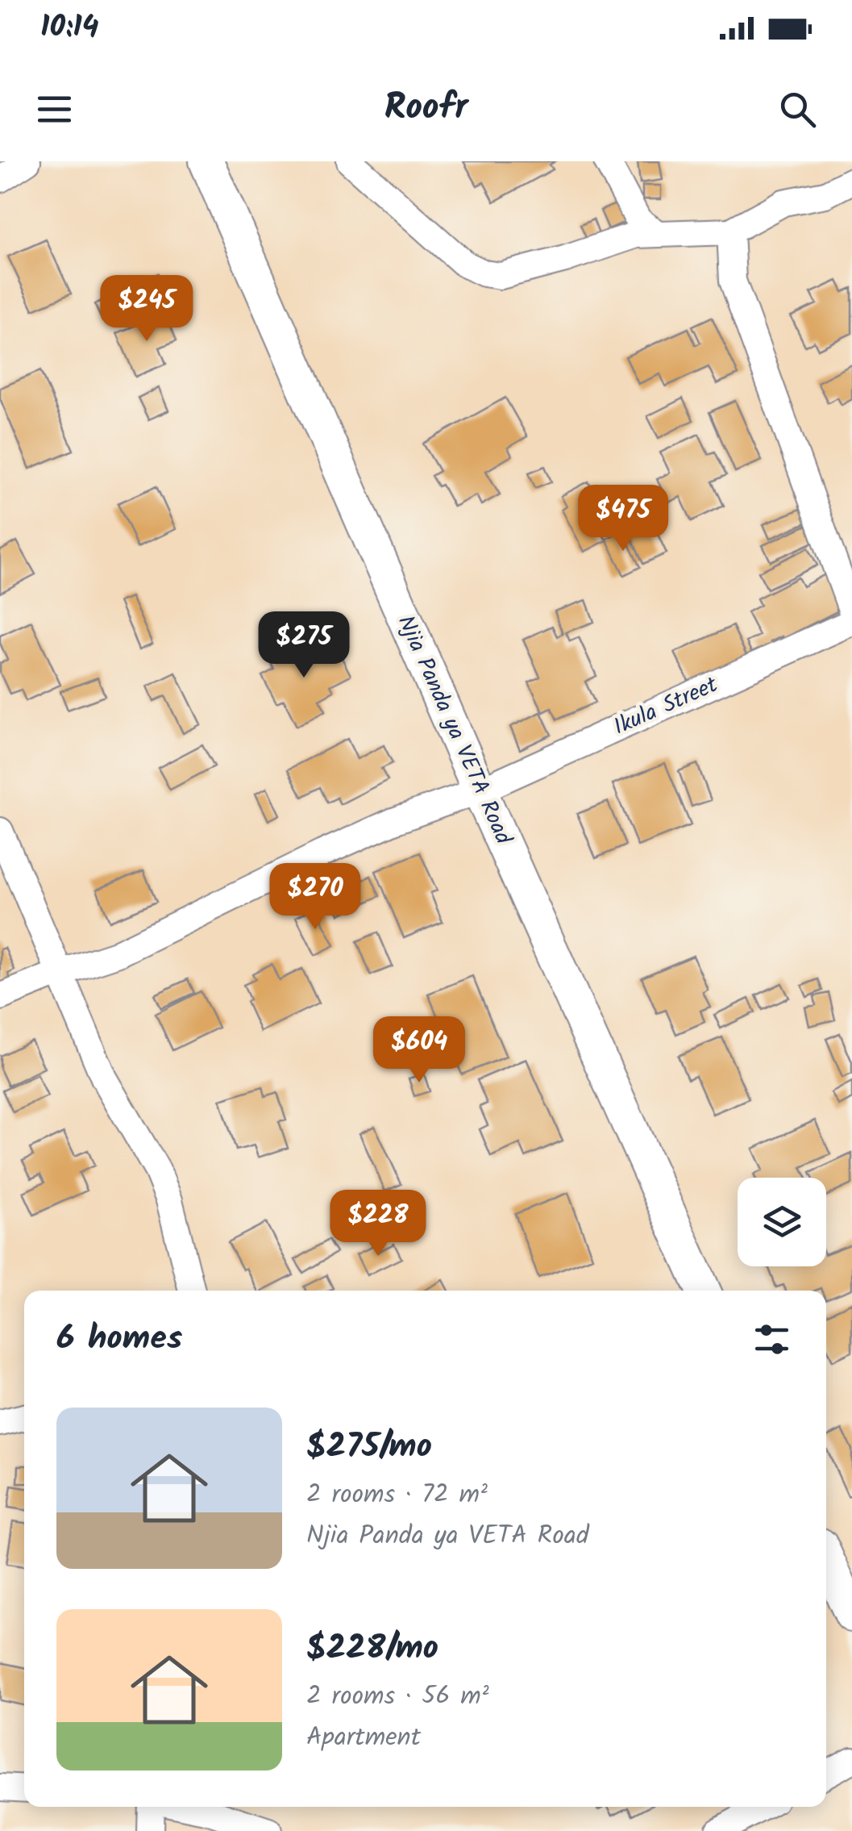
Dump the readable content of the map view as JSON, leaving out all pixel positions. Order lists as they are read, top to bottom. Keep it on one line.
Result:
{"streets":{"street":["Ikula Street","Njia Panda ya VETA Road"]},"crossings":[["Ikula Street","Njia Panda ya VETA Road"]],"page":{"status":"10:14","header":"Roofr","price":["$245","$475","$275","$270","$604","$228"],"heading":"6 homes","list":[{"name":"$275/mo","note":"2 rooms · 72 m² · Njia Panda ya VETA Road"},{"name":"$228/mo","note":"2 rooms · 56 m² · Apartment"}]}}
